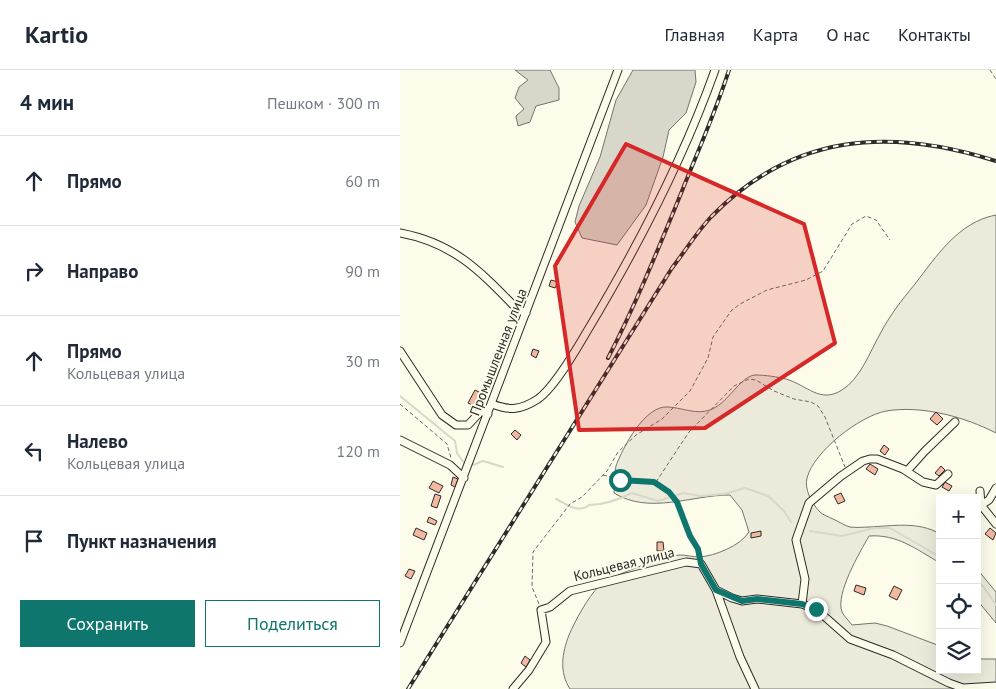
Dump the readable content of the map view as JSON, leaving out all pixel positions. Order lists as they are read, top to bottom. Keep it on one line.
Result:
{"streets":{"street":["Промышленная улица","Кольцевая улица"]},"page":{"header":"Kartio","nav":["Главная","Карта","О нас","Контакты"],"heading":["4 мин","Пешком · 300 m"],"list":[["Прямо","60 m"],["Направо","90 m"],["Прямо","Кольцевая улица","30 m"],["Налево","Кольцевая улица","120 m"],"Пункт назначения"],"map_buttons":["+","−"],"buttons":["Сохранить","Поделиться"]}}
